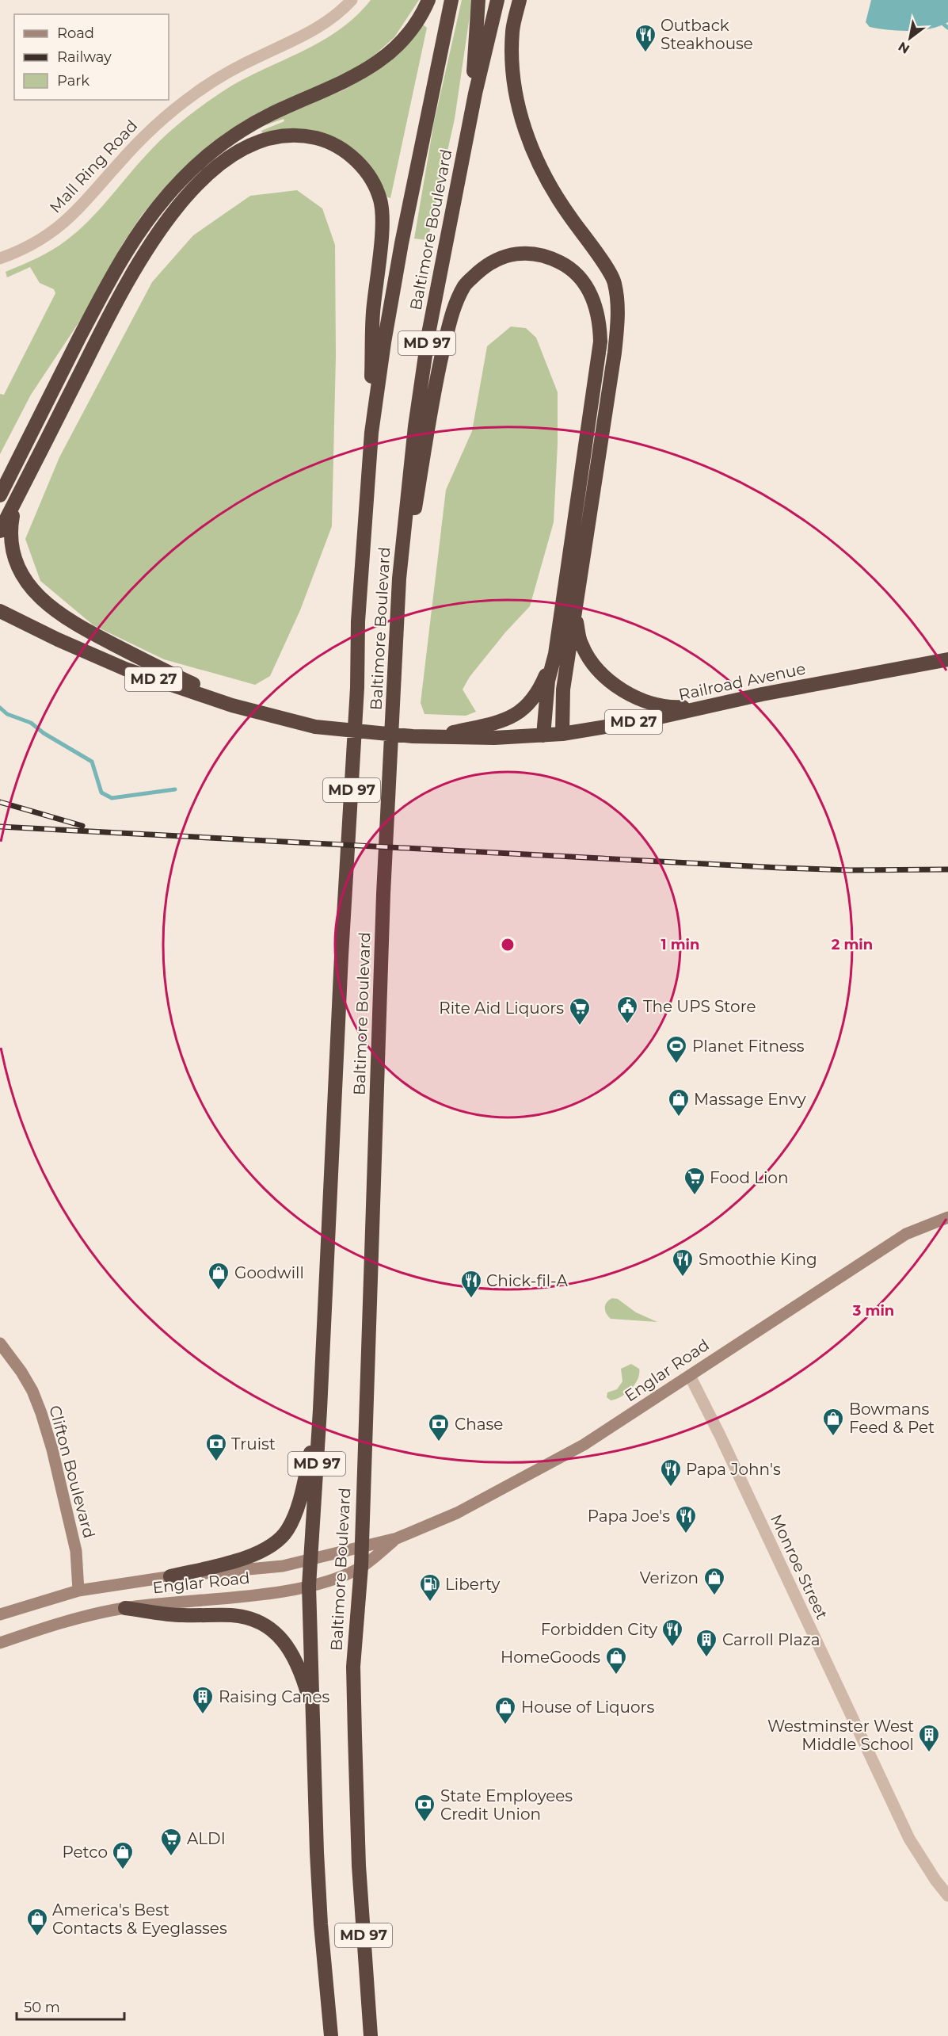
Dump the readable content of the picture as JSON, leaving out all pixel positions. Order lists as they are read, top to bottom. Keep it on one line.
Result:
{"streets":{"highway":["Baltimore Boulevard","MD 97","MD 27","Railroad Avenue"],"street":["Mall Ring Road","Englar Road","Clifton Boulevard","Monroe Street"]},"crossings":[["Baltimore Boulevard","Englar Road"],["MD 27","Railroad Avenue"],["Englar Road","Clifton Boulevard"],["Englar Road","Monroe Street"]],"places":{"restaurant":["Outback Steakhouse","Smoothie King","Chick-fil-A","Papa John's","Papa Joe's","Forbidden City"],"public building":["The UPS Store"],"supermarket":["Rite Aid Liquors","Food Lion","ALDI"],"sports":["Planet Fitness"],"shop":["Massage Envy","Goodwill","Bowmans Feed & Pet","Verizon","HomeGoods","House of Liquors","Petco","America's Best Contacts & Eyeglasses"],"bank":["Chase","Truist","State Employees Credit Union"],"fuel station":["Liberty"],"building":["Carroll Plaza","Raising Canes","Westminster West Middle School"]},"legend":["Road","Railway","Park"],"scale_bar":"50 m","north":"bottom left","rings":["1 min","2 min","3 min"]}
